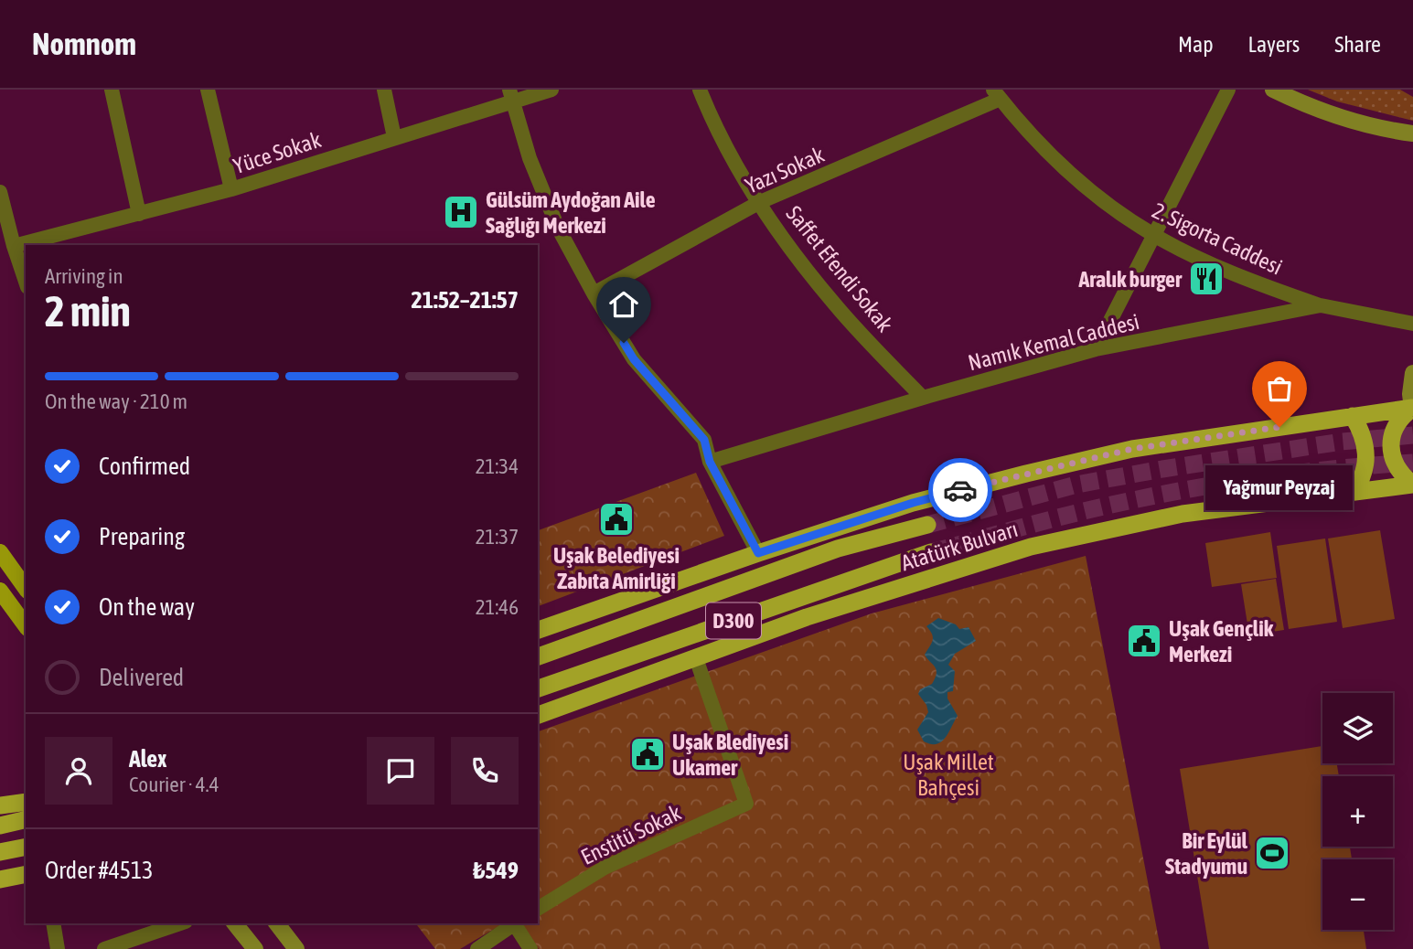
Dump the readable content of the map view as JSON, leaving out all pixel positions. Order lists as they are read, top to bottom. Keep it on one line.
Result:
{"streets":{"highway":["Atatürk Bulvarı","D300"],"street":["Yüce Sokak","Yazı Sokak","2. Sigorta Caddesi","Saffet Efendi Sokak","Namık Kemal Caddesi","Enstitü Sokak"]},"crossings":[["Yazı Sokak","2. Sigorta Caddesi"],["Yazı Sokak","Saffet Efendi Sokak"],["2. Sigorta Caddesi","Namık Kemal Caddesi"],["Saffet Efendi Sokak","Namık Kemal Caddesi"],["Atatürk Bulvarı","Enstitü Sokak"]],"parks":["Uşak Millet Bahçesi"],"places":{"hospital":["Gülsüm Aydoğan Aile Sağlığı Merkezi"],"restaurant":["Aralık burger"],"other":["Yağmur Peyzaj"],"public building":["Uşak Belediyesi Zabıta Amirliği","Uşak Gençlik Merkezi","Uşak Blediyesi Ukamer"],"sports":["Bir Eylül Stadyumu"]},"page":{"header":"Nomnom","nav":["Map","Layers","Share"],"heading":["2 min","Arriving in","21:52–21:57"],"panel":["Alex","Courier · 4.4","Order #4513","₺549"],"bar":"On the way · 210 m","list":[["Confirmed","21:34"],["Preparing","21:37"],["On the way","21:46"],"Delivered"],"bubble":"Yağmur Peyzaj","map_buttons":["+","−"]}}
